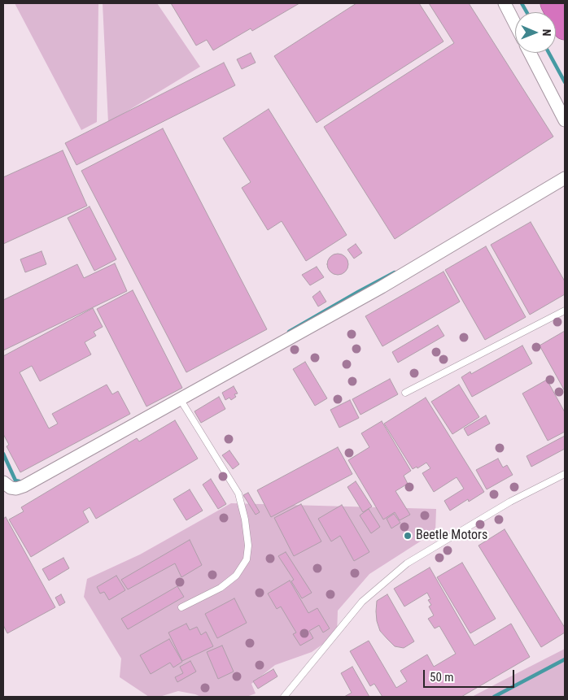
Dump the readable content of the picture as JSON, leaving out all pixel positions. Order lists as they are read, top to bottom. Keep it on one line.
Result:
{"places":["Beetle Motors"],"scale_bar":"50 m","north":"right"}
